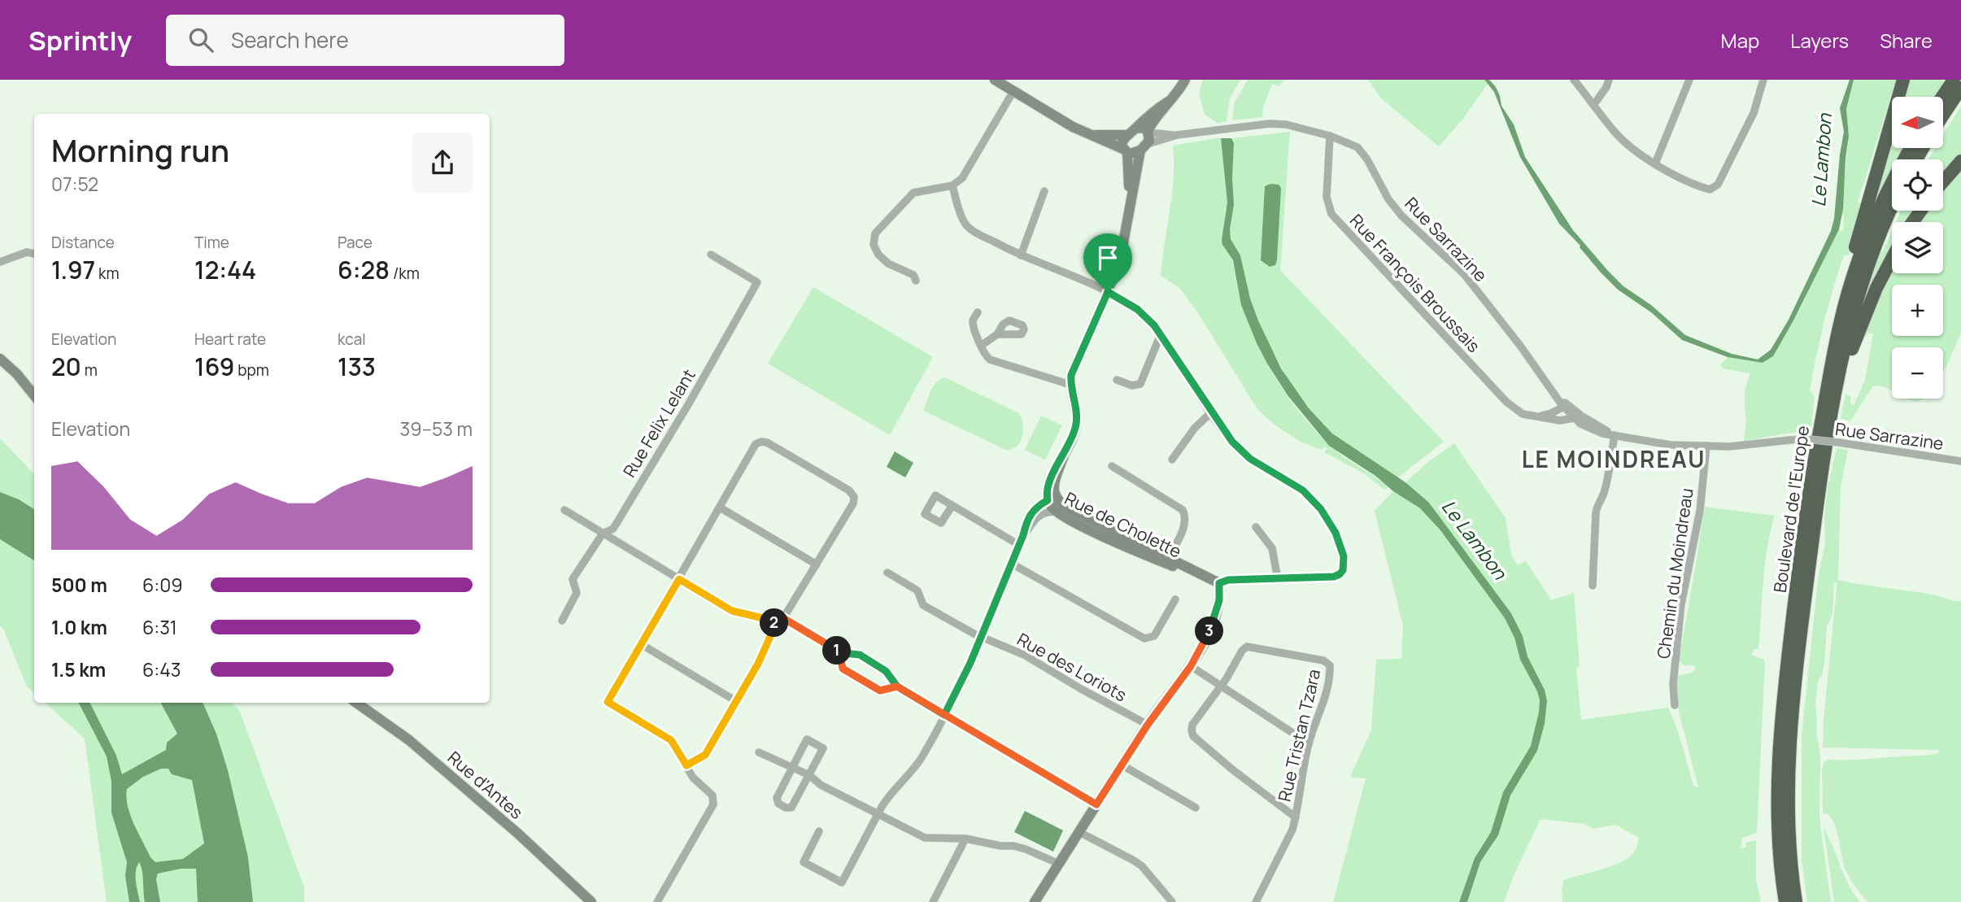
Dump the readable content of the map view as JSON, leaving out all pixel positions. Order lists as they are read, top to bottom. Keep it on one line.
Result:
{"streets":{"highway":["Boulevard de l'Europe"],"street":["Rue Sarrazine","Rue François Broussais","Rue Felix Lelant","Rue de Cholette","Chemin du Moindreau","Rue des Loriots","Rue Tristan Tzara","Rue d'Antes"]},"crossings":[["Rue Sarrazine","Rue François Broussais"],["Rue Sarrazine","Rue de Cholette"],["Rue Sarrazine","Chemin du Moindreau"]],"districts":["LE MOINDREAU"],"water":["Le Lambon"],"north":"left","page":{"header":"Sprintly","search":"Search here","nav":["Map","Layers","Share"],"map_buttons":["+","−"],"heading":["Morning run","07:52"],"stats":[["Distance","1.97 km"],["Time","12:44"],["Pace","6:28 /km"],["Elevation","20 m"],["Heart rate","169 bpm"],["kcal","133"]],"chart":["Elevation","39–53 m"],"list":[{"name":"500 m","note":"6:09"},{"name":"1.0 km","note":"6:31"},{"name":"1.5 km","note":"6:43"}],"pins":["2","3","1"]}}
